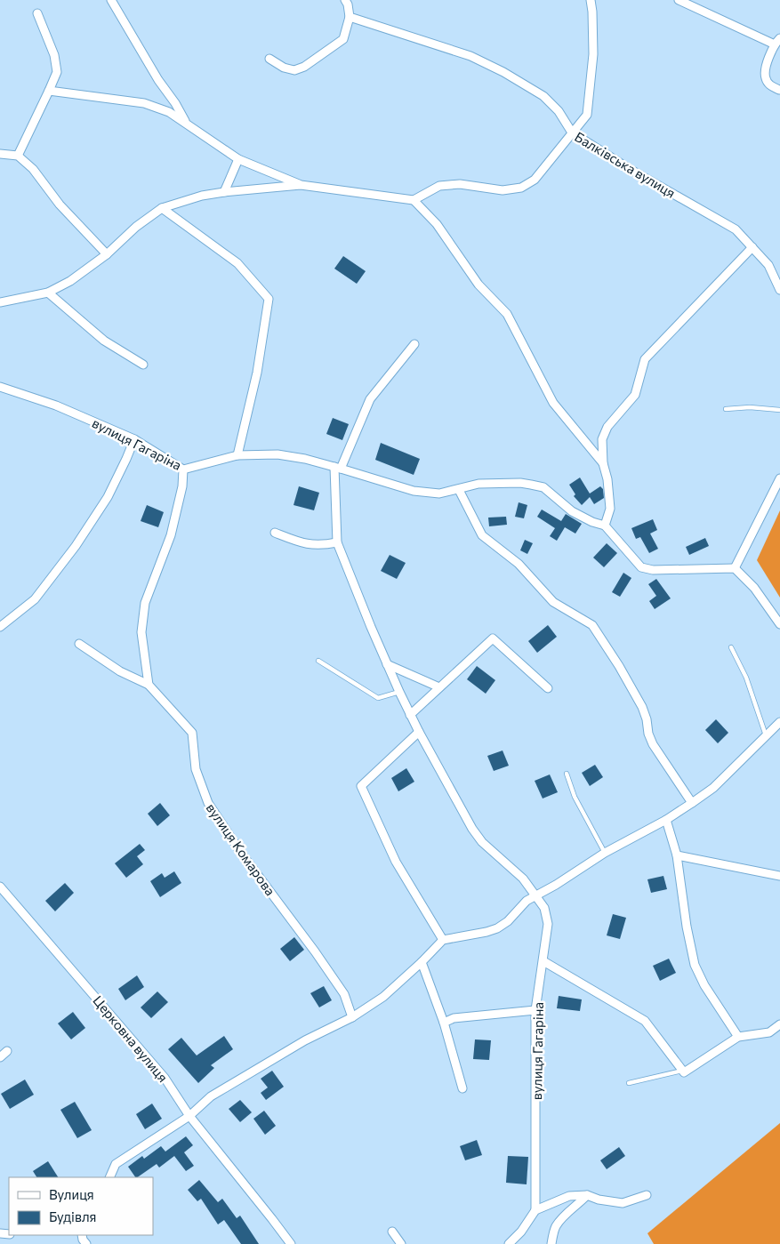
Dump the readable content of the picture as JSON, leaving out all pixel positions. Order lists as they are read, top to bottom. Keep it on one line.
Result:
{"streets":{"street":["Балківська вулиця","вулиця Гагаріна","вулиця Комарова","Церковна вулиця"]},"legend":["Вулиця","Будівля"]}
